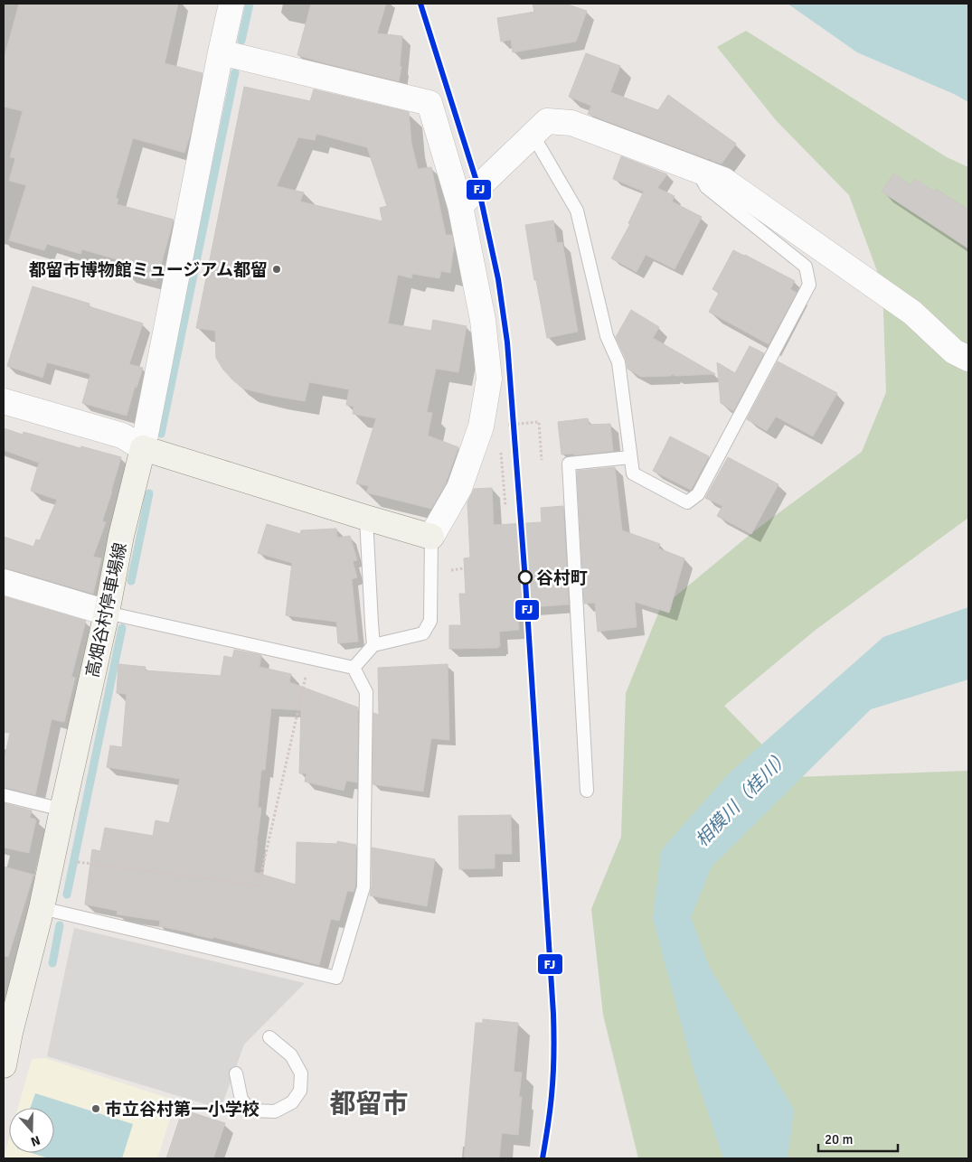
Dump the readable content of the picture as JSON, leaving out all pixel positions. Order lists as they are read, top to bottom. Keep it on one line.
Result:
{"streets":{"main road":["高畑谷村停車場線"]},"districts":["都留市"],"water":["相模川（桂川）"],"places":["都留市博物館ミュージアム都留","谷村町","市立谷村第一小学校"],"lines":["transit line FJ"],"scale_bar":"20 m","north":"bottom"}
